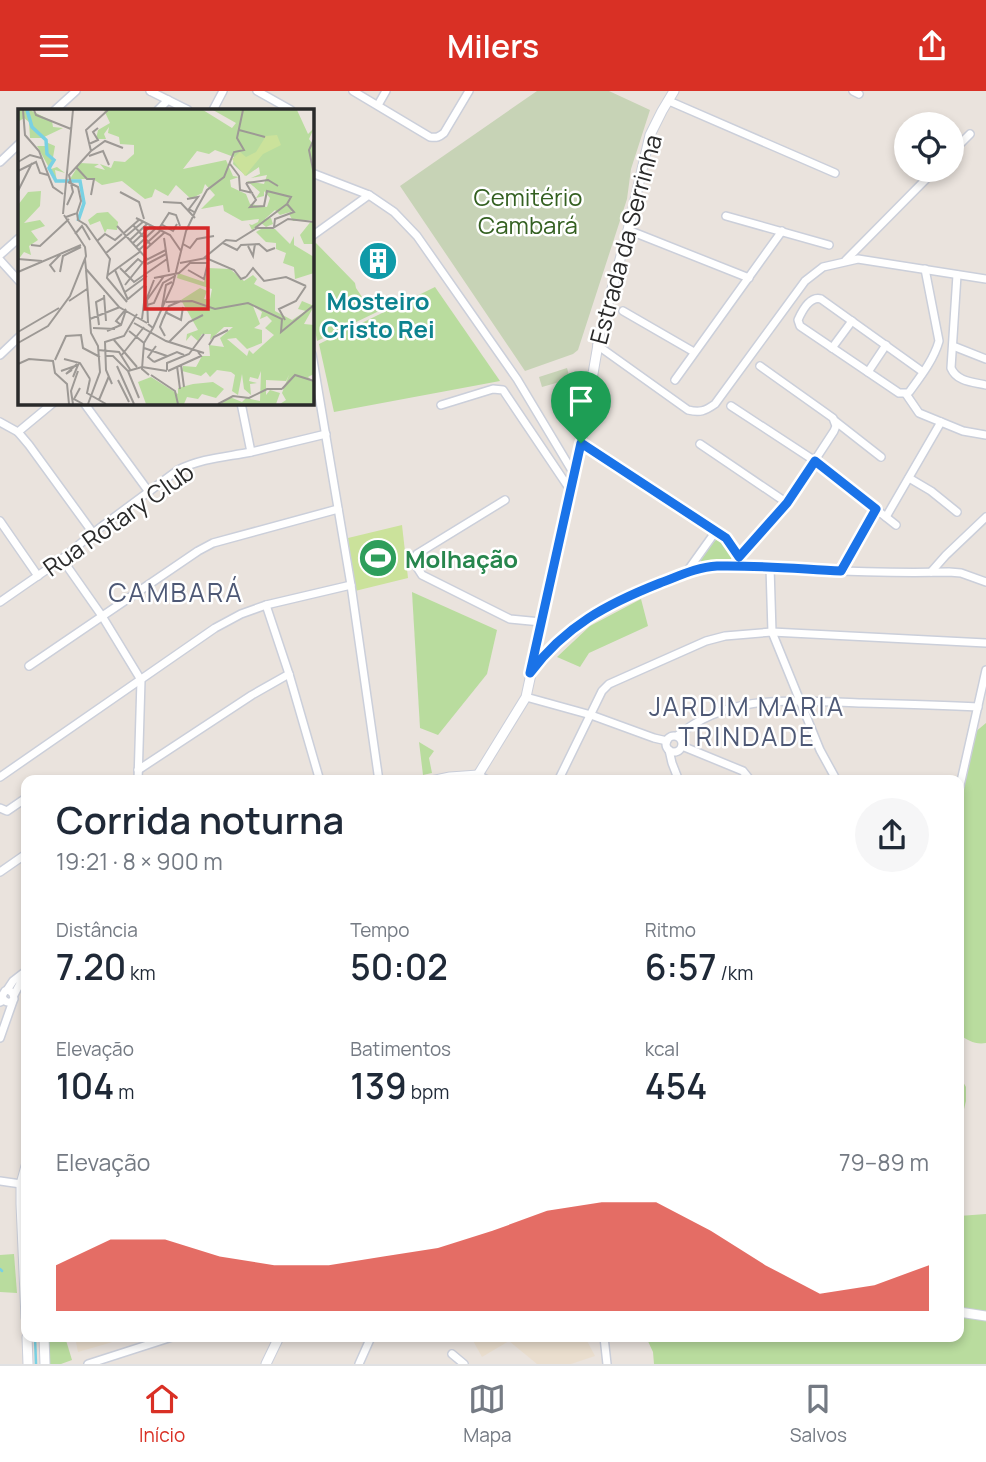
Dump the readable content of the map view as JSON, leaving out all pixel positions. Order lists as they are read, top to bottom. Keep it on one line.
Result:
{"streets":{"street":["Estrada da Serrinha","Rua Rotary Club"]},"districts":["CAMBARÁ","JARDIM MARIA TRINDADE"],"parks":["Cemitério Cambará"],"places":{"building":["Mosteiro Cristo Rei"],"sports":["Molhação"]},"page":{"header":"Milers","heading":["Corrida noturna","19:21 · 8 × 900 m"],"stats":[["Distância","7.20 km"],["Tempo","50:02"],["Ritmo","6:57 /km"],["Elevação","104 m"],["Batimentos","139 bpm"],["kcal","454"]],"chart":["Elevação","79–89 m"],"tabs":["Início","Mapa","Salvos"]}}
